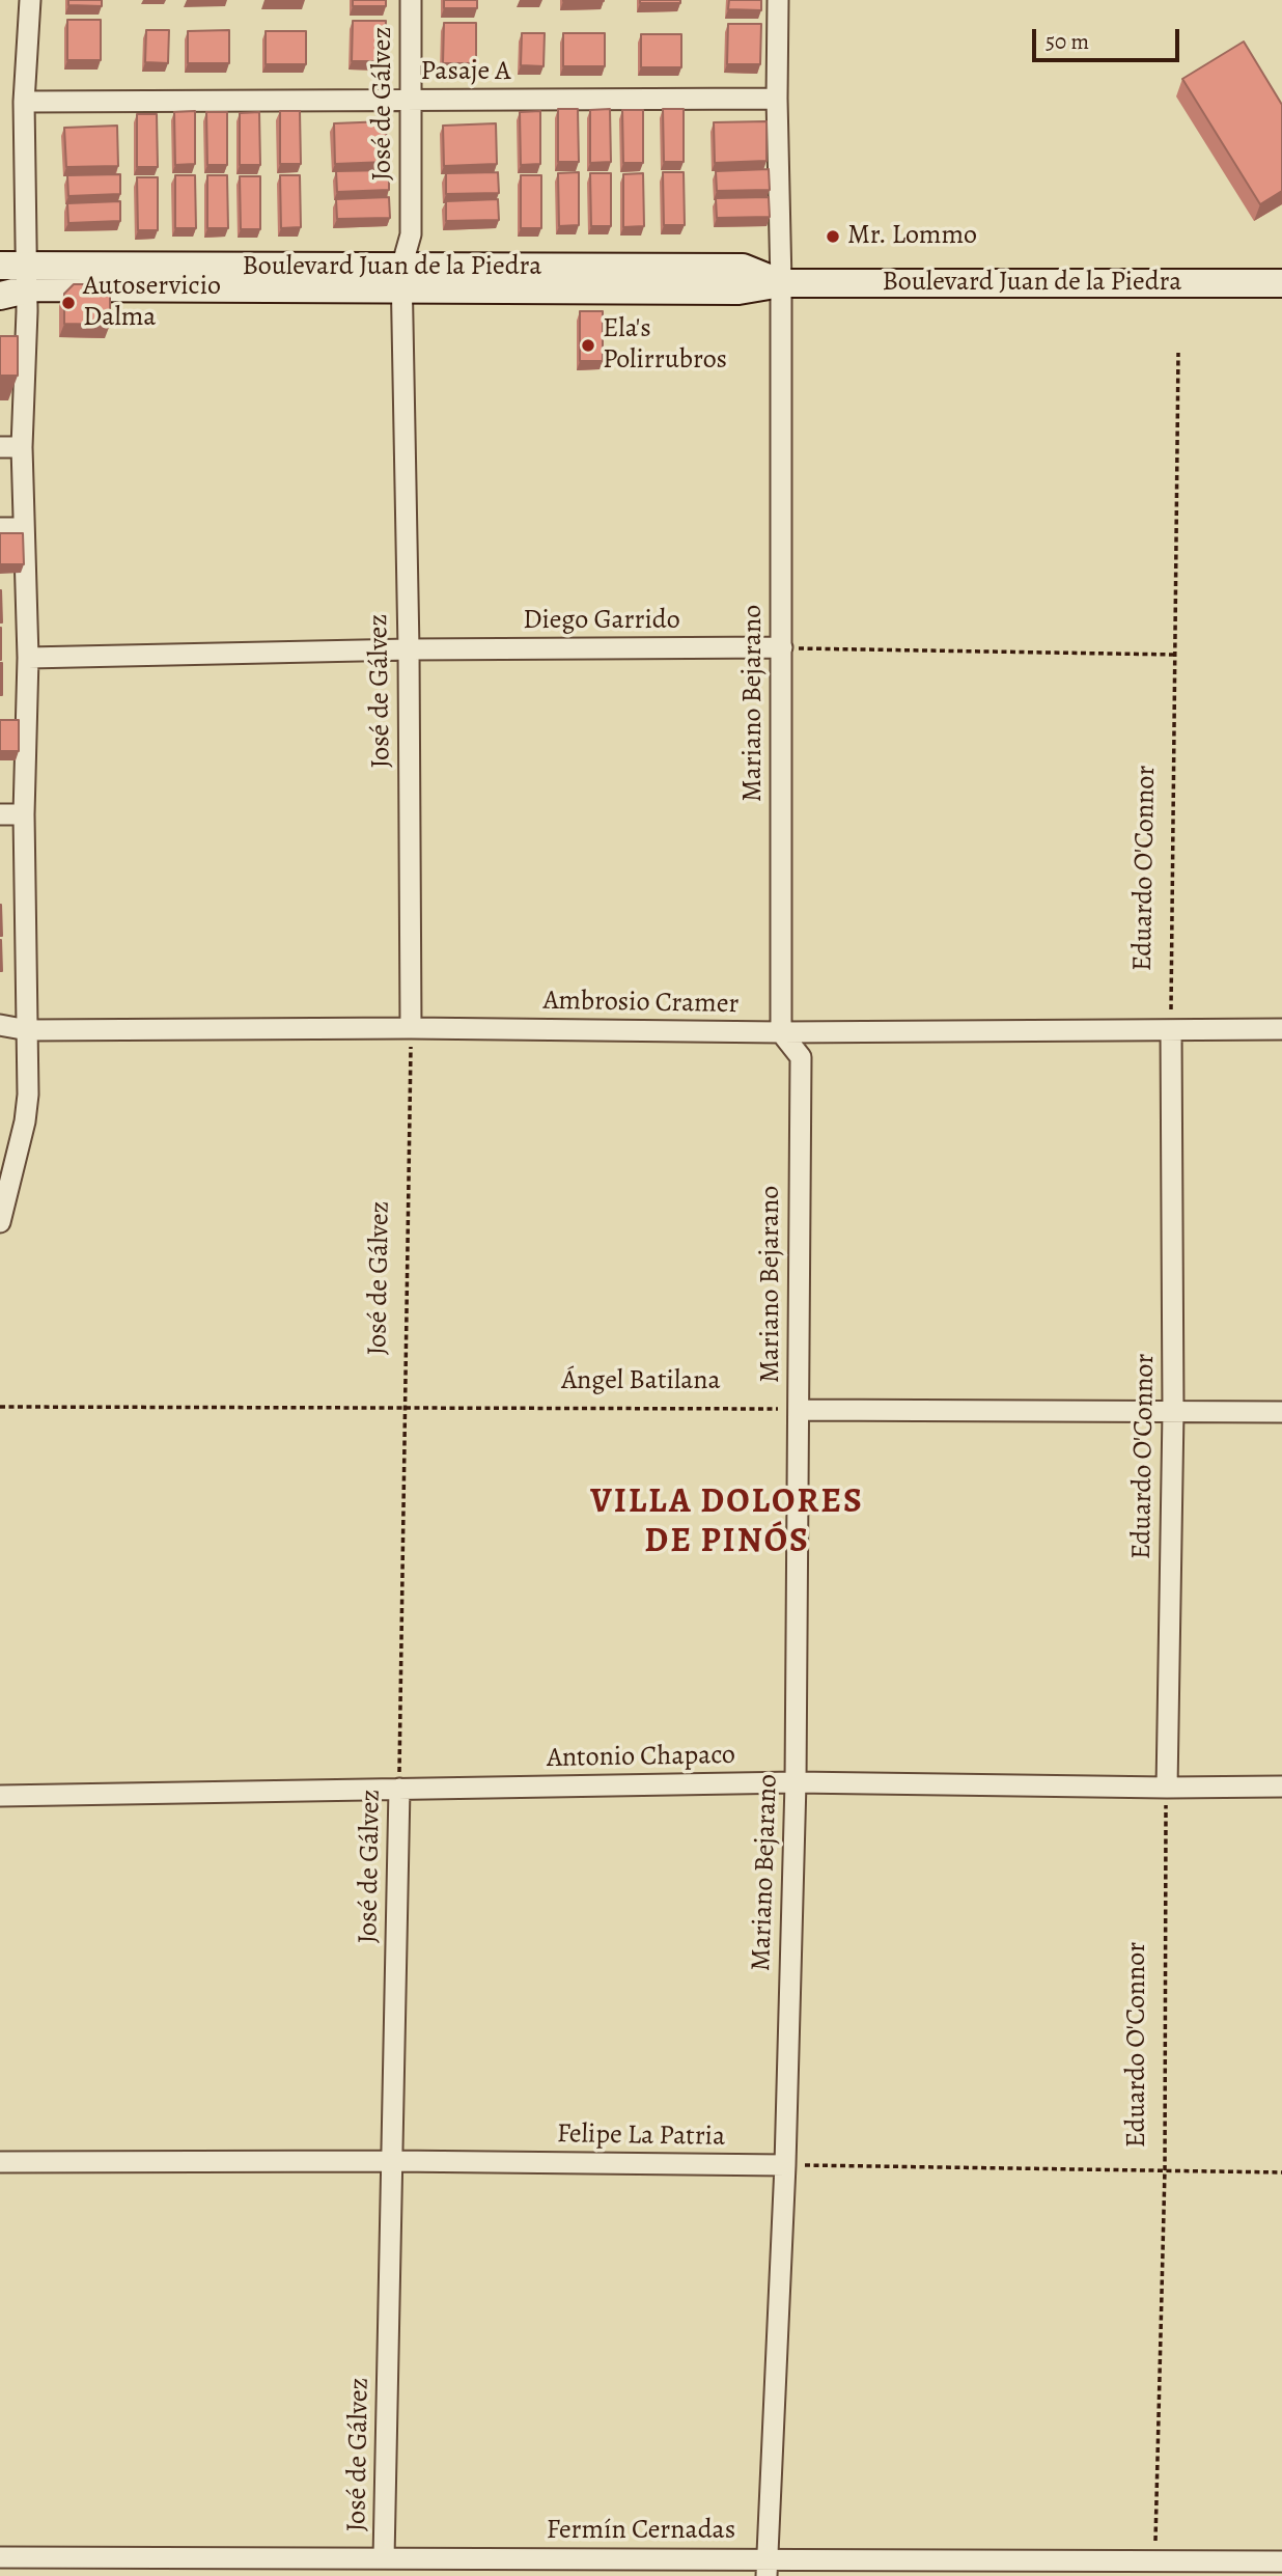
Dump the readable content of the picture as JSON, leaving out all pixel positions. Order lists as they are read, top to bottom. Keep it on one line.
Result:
{"streets":{"main road":["Boulevard Juan de la Piedra"],"street":["Pasaje A","José de Gálvez","Diego Garrido","Mariano Bejarano","Eduardo O'Connor","Ambrosio Cramer","Antonio Chapaco","Felipe La Patria","Fermín Cernadas"],"path":["Ángel Batilana"]},"crossings":[["Pasaje A","José de Gálvez"],["Pasaje A","Mariano Bejarano"],["José de Gálvez","Boulevard Juan de la Piedra"],["José de Gálvez","Diego Garrido"],["José de Gálvez","Ambrosio Cramer"],["José de Gálvez","Ángel Batilana"],["José de Gálvez","Antonio Chapaco"],["José de Gálvez","Felipe La Patria"],["José de Gálvez","Fermín Cernadas"],["Boulevard Juan de la Piedra","Mariano Bejarano"],["Diego Garrido","Mariano Bejarano"],["Mariano Bejarano","Ambrosio Cramer"],["Mariano Bejarano","Ángel Batilana"],["Mariano Bejarano","Antonio Chapaco"],["Mariano Bejarano","Felipe La Patria"],["Mariano Bejarano","Fermín Cernadas"],["Eduardo O'Connor","Ambrosio Cramer"],["Eduardo O'Connor","Antonio Chapaco"],["Eduardo O'Connor","Fermín Cernadas"]],"districts":["VILLA DOLORES DE PINÓS"],"places":["Mr. Lommo","Autoservicio Dalma","Ela's Polirrubros"],"scale_bar":"50 m"}
